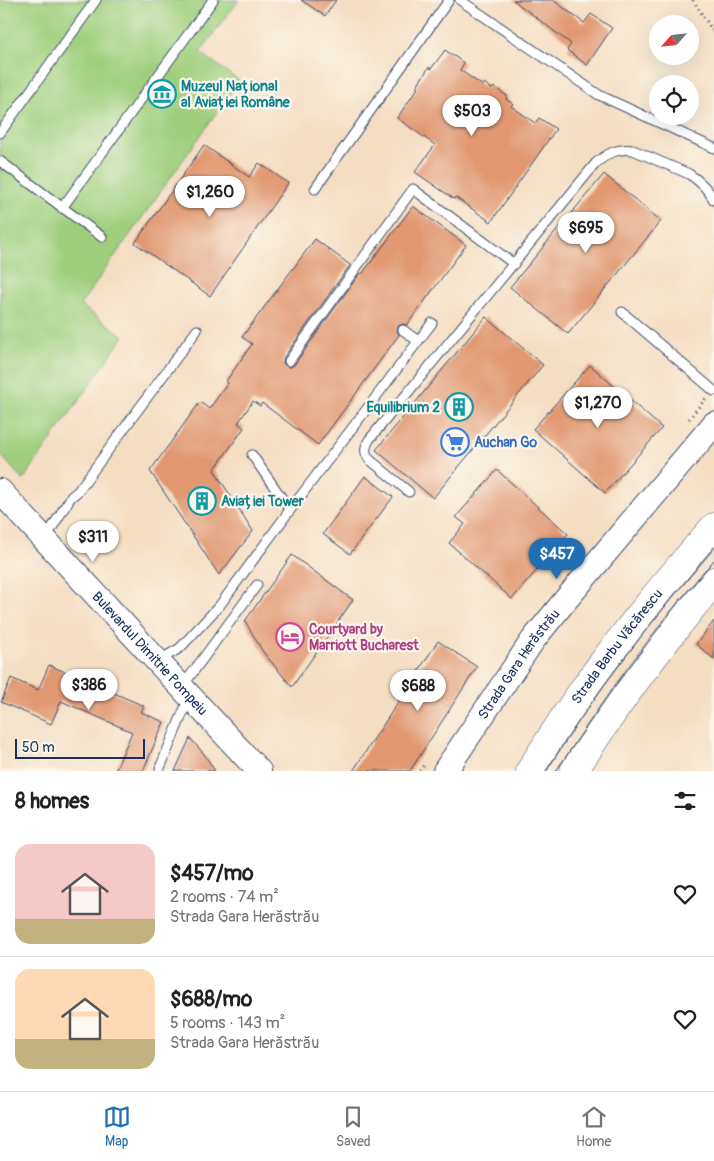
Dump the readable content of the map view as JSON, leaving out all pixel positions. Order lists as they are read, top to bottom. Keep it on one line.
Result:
{"streets":{"main road":["Strada Barbu Văcărescu"],"street":["Bulevardul Dimitrie Pompeiu","Strada Gara Herăstrău"]},"places":{"museum":["Muzeul Național al Aviației Române"],"building":["Equilibrium 2","Aviației Tower"],"supermarket":["Auchan Go"],"hotel":["Courtyard by Marriott Bucharest"]},"scale_bar":"50 m","north":"bottom left","page":{"price":["$503","$1,260","$695","$1,270","$311","$457","$386","$688"],"scale":"50 m","heading":"8 homes","list":[{"name":"$457/mo","note":"2 rooms · 74 m² · Strada Gara Herăstrău"},{"name":"$688/mo","note":"5 rooms · 143 m² · Strada Gara Herăstrău"}],"tabs":["Map","Saved","Home"]}}
